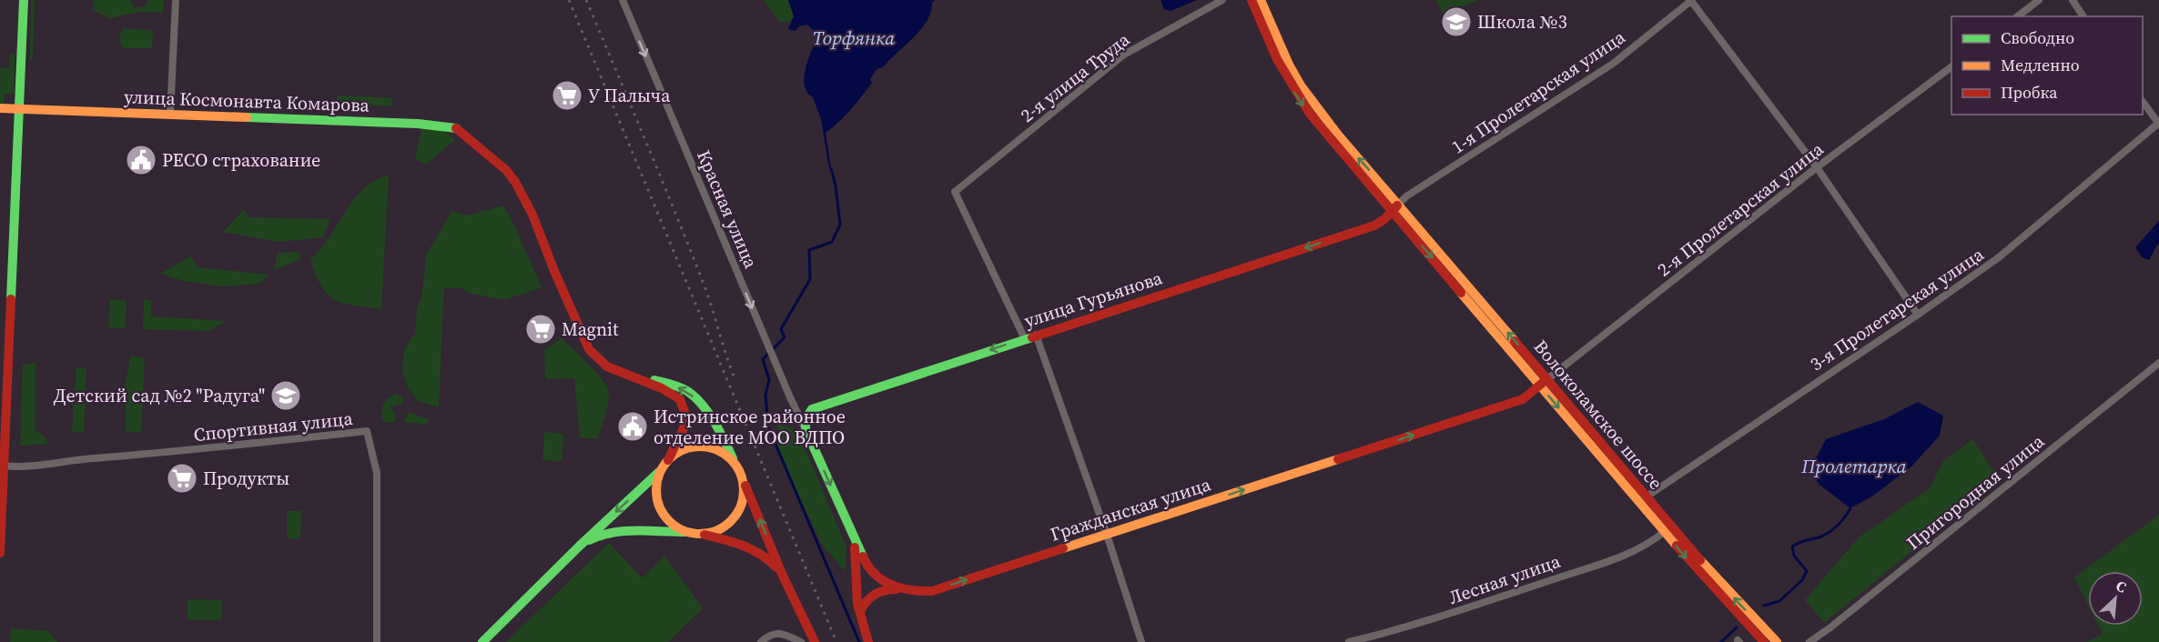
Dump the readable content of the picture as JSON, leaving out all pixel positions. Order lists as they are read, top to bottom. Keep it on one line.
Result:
{"streets":{"street":["2-я улица Труда","1-я Пролетарская улица","улица Космонавта Комарова","Красная улица","2-я Пролетарская улица","улица Гурьянова","3-я Пролетарская улица","Волоколамское шоссе","Спортивная улица","Пригородная улица","Гражданская улица","Лесная улица"]},"crossings":[["2-я улица Труда","улица Гурьянова"],["1-я Пролетарская улица","улица Гурьянова"],["1-я Пролетарская улица","Волоколамское шоссе"],["Красная улица","улица Гурьянова"],["Красная улица","Гражданская улица"],["2-я Пролетарская улица","Волоколамское шоссе"],["2-я Пролетарская улица","Гражданская улица"],["улица Гурьянова","Волоколамское шоссе"],["улица Гурьянова","Гражданская улица"],["3-я Пролетарская улица","Волоколамское шоссе"],["Волоколамское шоссе","Гражданская улица"],["Волоколамское шоссе","Лесная улица"]],"one_way":["Красная улица","улица Гурьянова","Гражданская улица"],"water":["Торфянка","Пролетарка"],"places":{"school or university":["Школа №3","Детский сад №2 \"Радуга\""],"supermarket":["У Палыча","Magnit","Продукты"],"public building":["РЕСО страхование","Истринское районное отделение МОО ВДПО"]},"legend":["Свободно","Медленно","Пробка"],"north":"top right"}
